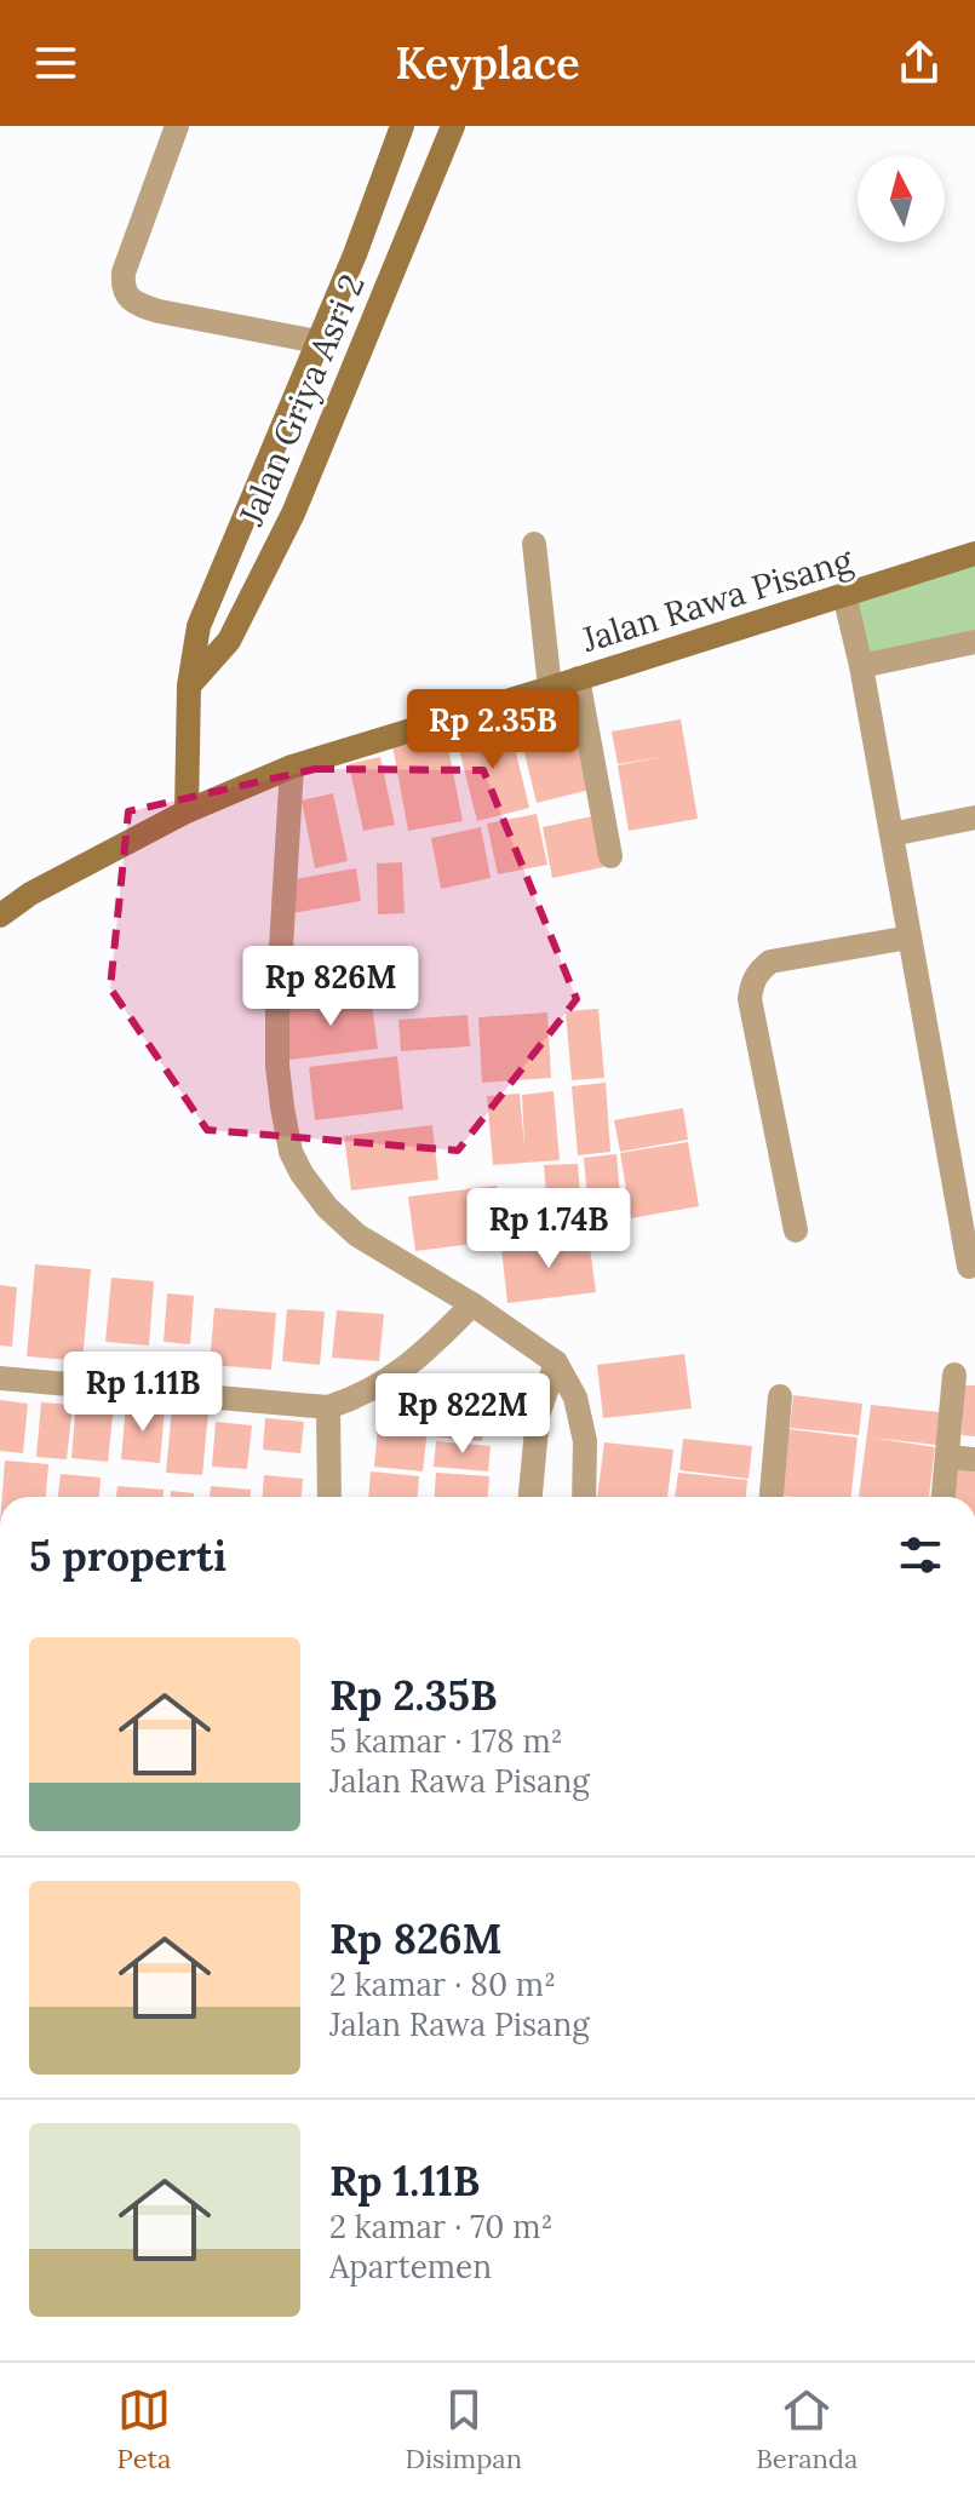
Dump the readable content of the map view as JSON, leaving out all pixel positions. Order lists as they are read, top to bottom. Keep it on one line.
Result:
{"streets":{"street":["Jalan Griya Asri 2","Jalan Rawa Pisang"]},"crossings":[["Jalan Griya Asri 2","Jalan Rawa Pisang"]],"north":"top","page":{"header":"Keyplace","price":["Rp 2.35B","Rp 826M","Rp 1.74B","Rp 1.11B","Rp 822M"],"heading":"5 properti","list":[{"name":"Rp 2.35B","note":"5 kamar · 178 m² · Jalan Rawa Pisang"},{"name":"Rp 826M","note":"2 kamar · 80 m² · Jalan Rawa Pisang"},{"name":"Rp 1.11B","note":"2 kamar · 70 m² · Apartemen"}],"tabs":["Peta","Disimpan","Beranda"]}}
